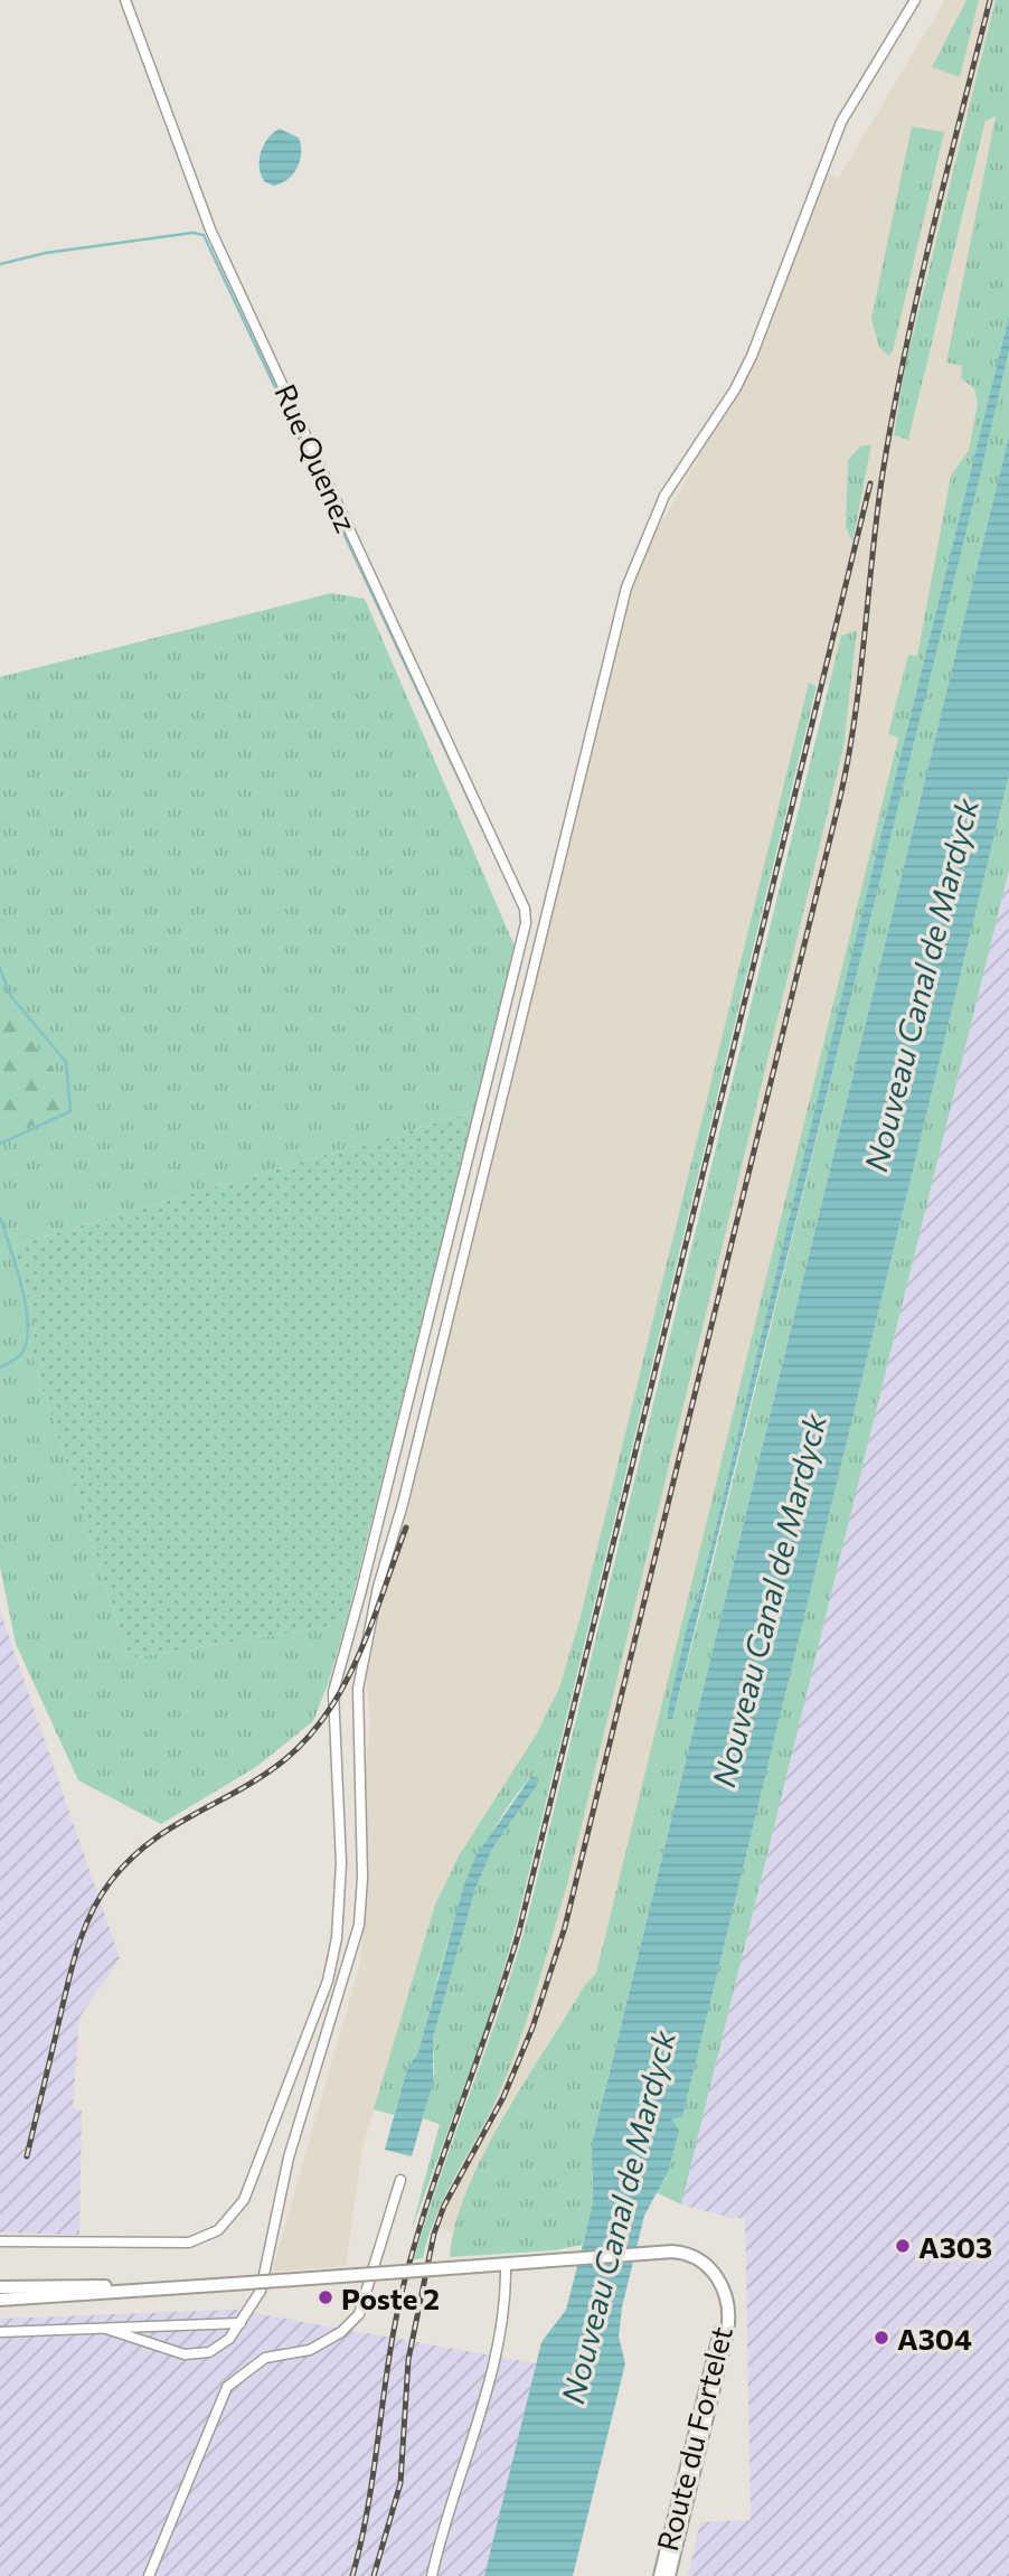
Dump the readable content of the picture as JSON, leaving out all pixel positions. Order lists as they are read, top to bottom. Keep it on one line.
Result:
{"streets":{"main road":["Route du Fortelet"],"street":["Rue Quenez"]},"water":["Nouveau Canal de Mardyck"],"places":["A303","Poste 2","A304"]}
